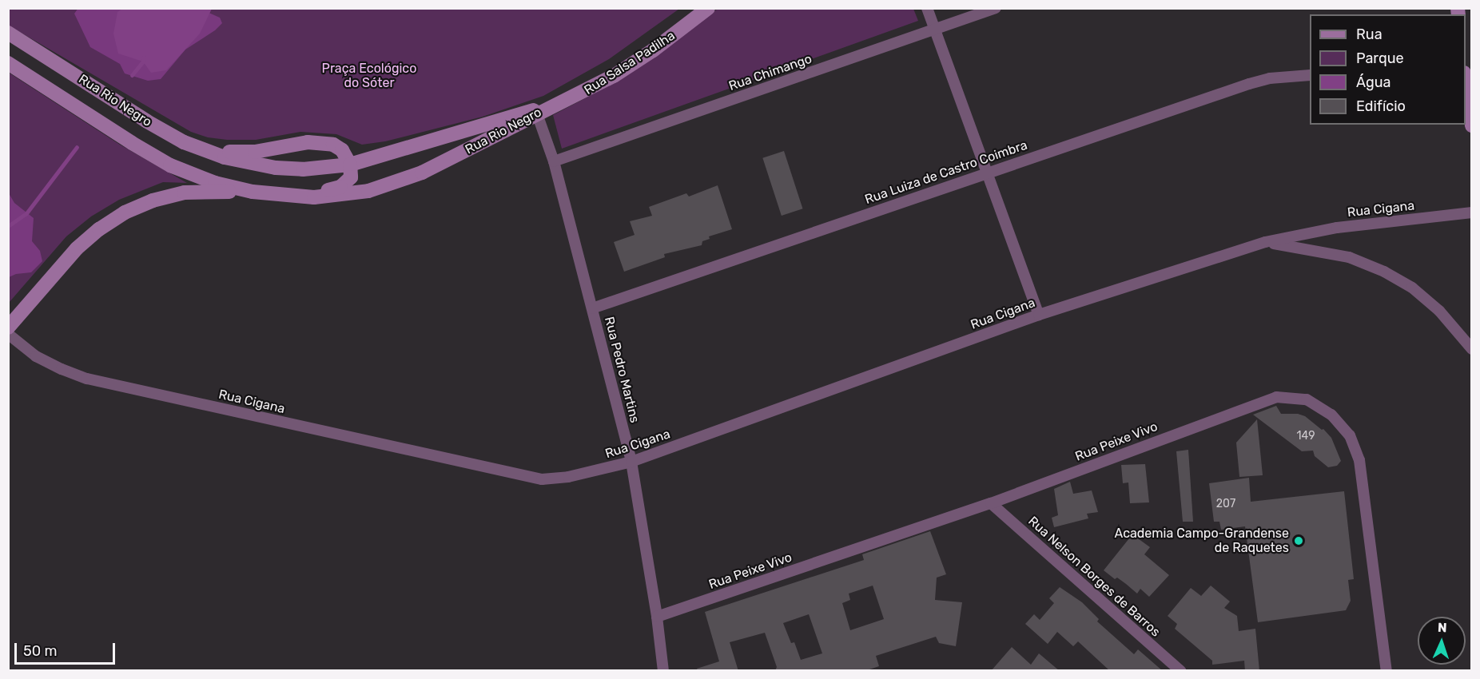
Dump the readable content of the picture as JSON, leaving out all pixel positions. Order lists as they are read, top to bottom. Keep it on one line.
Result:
{"streets":{"main road":["Rua Salsa Padilha","Rua Rio Negro"],"street":["Rua Chimango","Rua Luiza de Castro Coimbra","Rua Cigana","Rua Pedro Martins","Rua Peixe Vivo","Rua Nelson Borges de Barros"]},"crossings":[["Rua Salsa Padilha","Rua Rio Negro"],["Rua Salsa Padilha","Rua Pedro Martins"],["Rua Chimango","Rua Pedro Martins"],["Rua Rio Negro","Rua Pedro Martins"],["Rua Luiza de Castro Coimbra","Rua Pedro Martins"],["Rua Cigana","Rua Pedro Martins"],["Rua Pedro Martins","Rua Peixe Vivo"],["Rua Peixe Vivo","Rua Nelson Borges de Barros"]],"parks":["Praça Ecológico do Sóter"],"places":["Academia Campo-Grandense de Raquetes"],"house_numbers":["149","207"],"legend":["Rua","Parque","Água","Edifício"],"scale_bar":"50 m","north":"top"}
